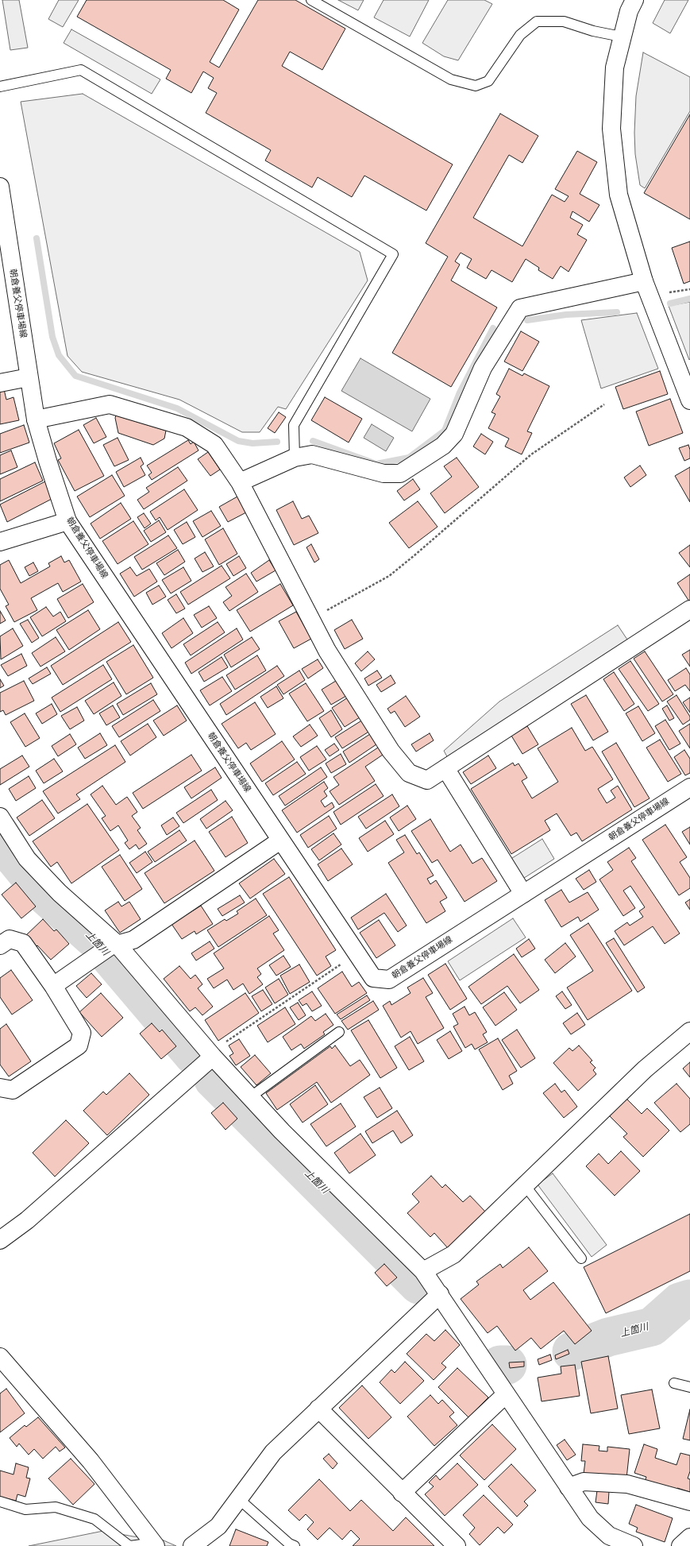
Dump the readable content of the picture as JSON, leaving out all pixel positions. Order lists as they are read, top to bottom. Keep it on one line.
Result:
{"streets":{"street":["朝倉養父停車場線"]},"water":["上箇川"]}
